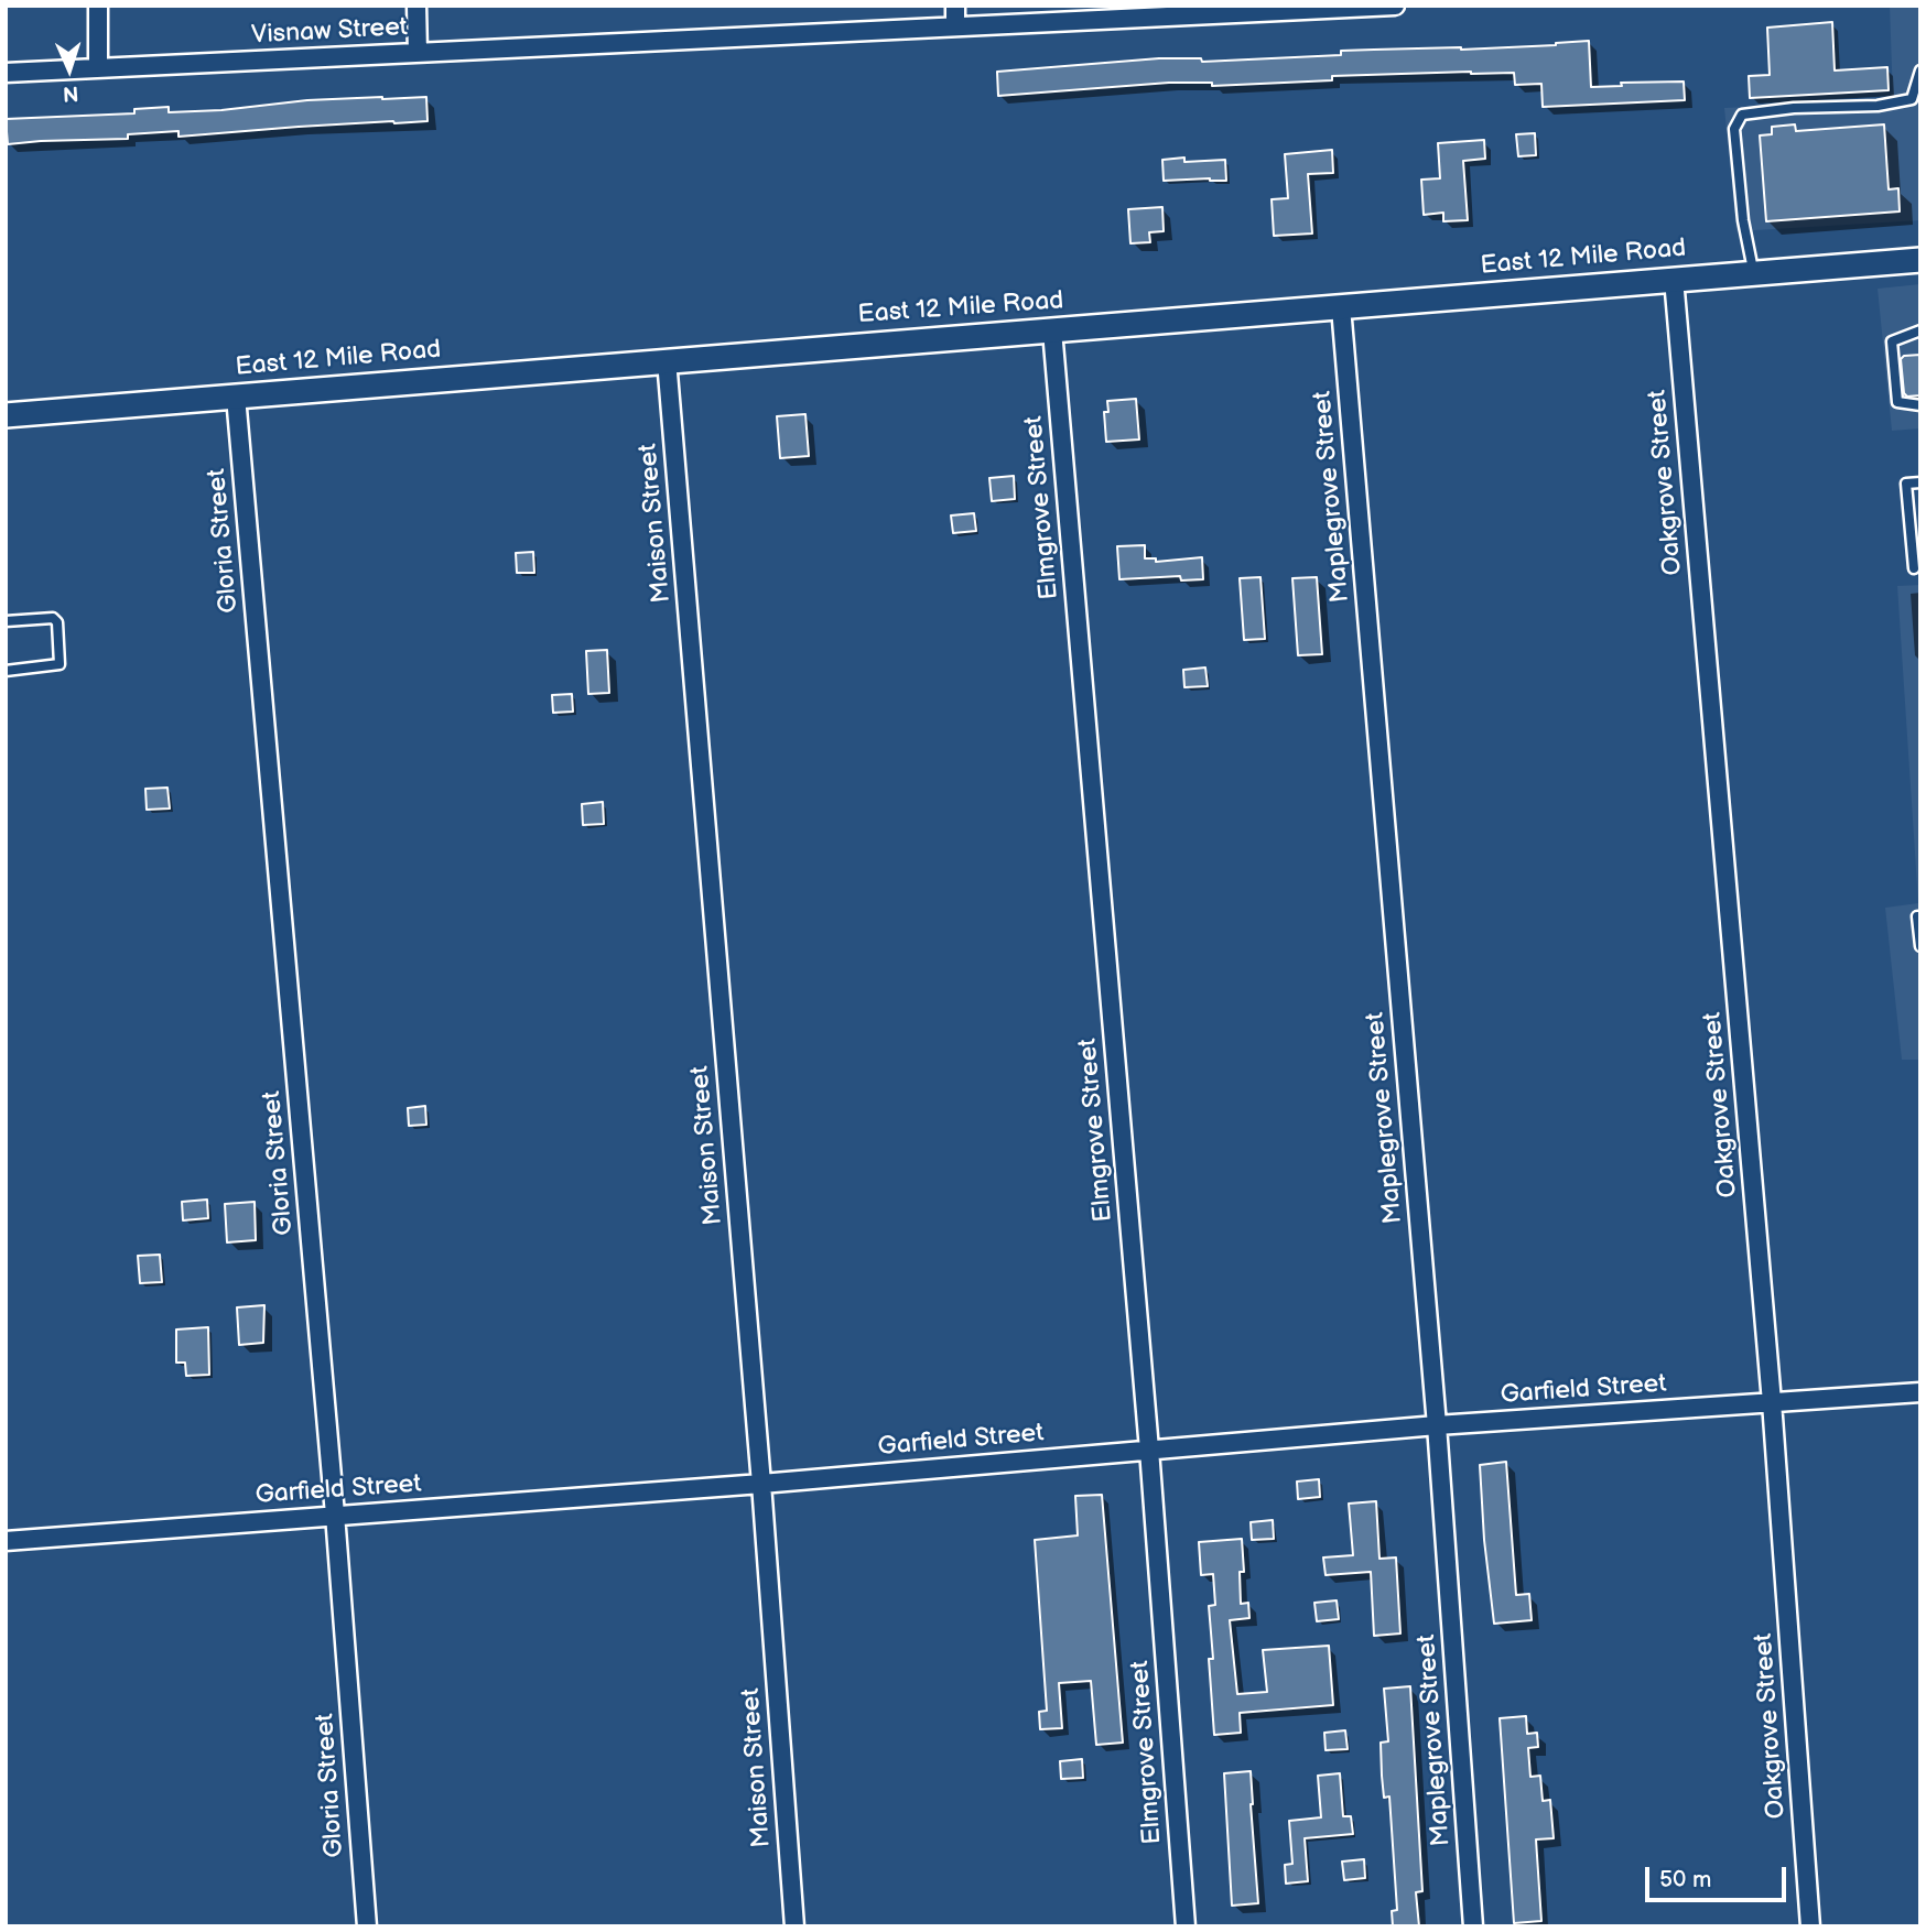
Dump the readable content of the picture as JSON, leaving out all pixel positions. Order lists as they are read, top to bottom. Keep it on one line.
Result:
{"streets":{"main road":["East 12 Mile Road"],"street":["Visnaw Street","Oakgrove Street","Maplegrove Street","Elmgrove Street","Maison Street","Gloria Street","Garfield Street"]},"crossings":[["East 12 Mile Road","Oakgrove Street"],["East 12 Mile Road","Maplegrove Street"],["East 12 Mile Road","Elmgrove Street"],["East 12 Mile Road","Maison Street"],["East 12 Mile Road","Gloria Street"],["Oakgrove Street","Garfield Street"],["Maplegrove Street","Garfield Street"],["Elmgrove Street","Garfield Street"],["Maison Street","Garfield Street"],["Gloria Street","Garfield Street"]],"scale_bar":"50 m","north":"bottom"}
